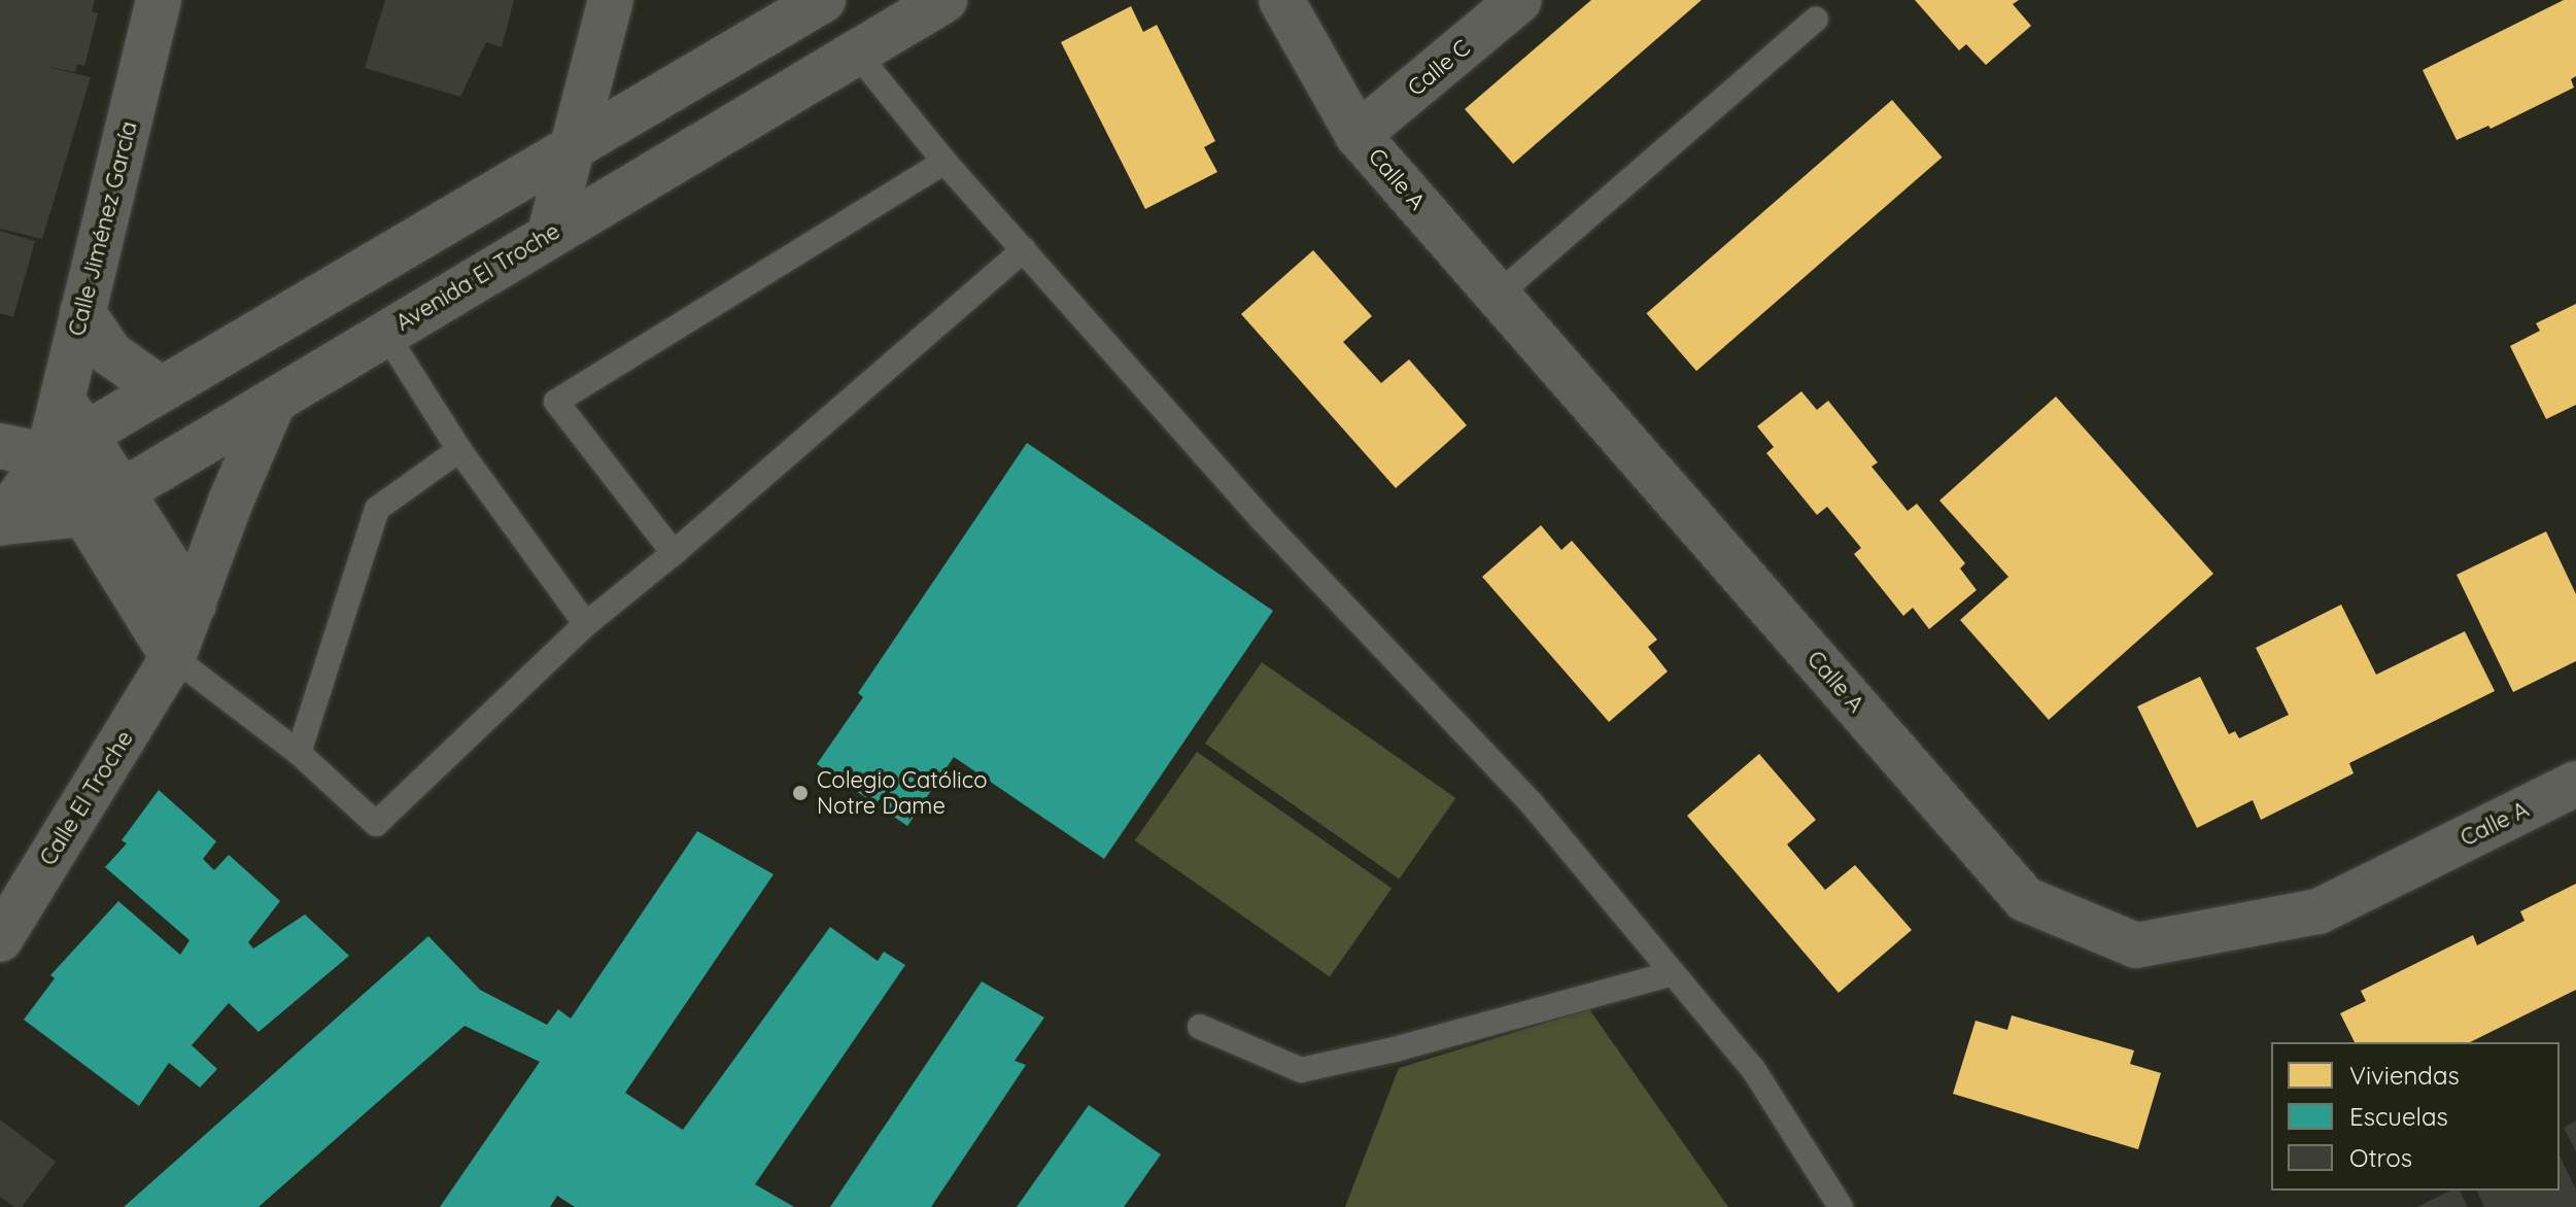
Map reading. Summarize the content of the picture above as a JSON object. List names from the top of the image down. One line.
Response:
{"streets":{"street":["Calle C","Calle A","Calle Jiménez García","Avenida El Troche","Calle El Troche"]},"crossings":[["Calle C","Calle A"],["Calle Jiménez García","Avenida El Troche"],["Avenida El Troche","Calle El Troche"]],"places":["Colegio Católico Notre Dame"],"legend":["Viviendas","Escuelas","Otros"]}
